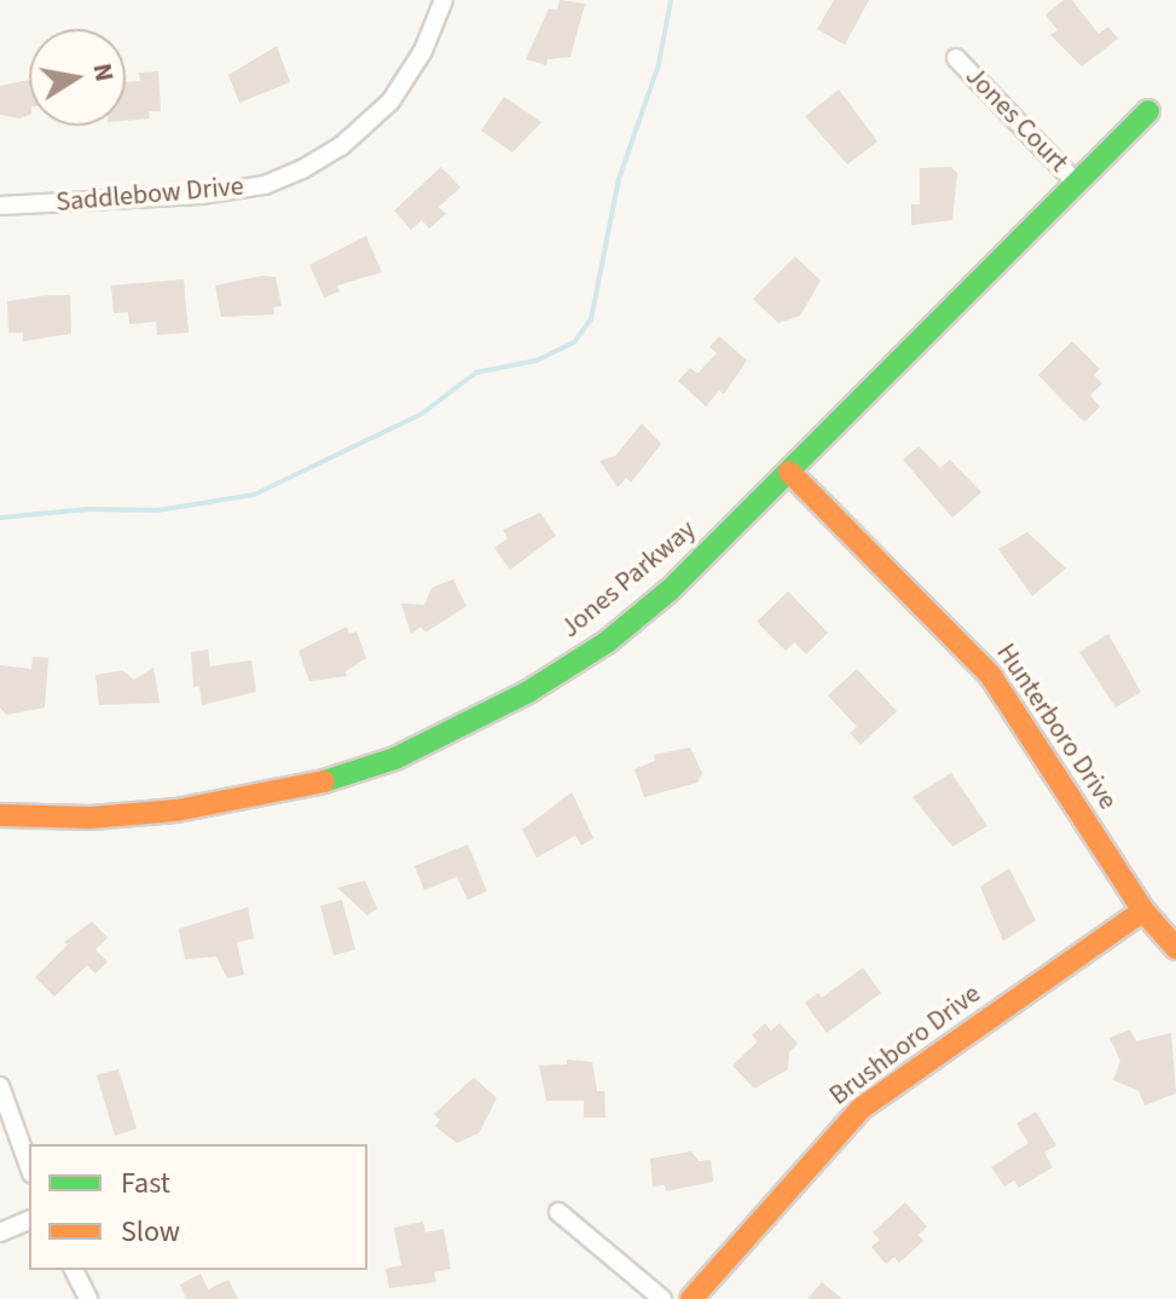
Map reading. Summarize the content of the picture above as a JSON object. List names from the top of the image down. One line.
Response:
{"streets":{"street":["Jones Court","Saddlebow Drive","Jones Parkway","Hunterboro Drive","Brushboro Drive"]},"crossings":[["Jones Court","Jones Parkway"],["Jones Parkway","Hunterboro Drive"],["Hunterboro Drive","Brushboro Drive"]],"legend":["Fast","Slow"],"north":"right"}
